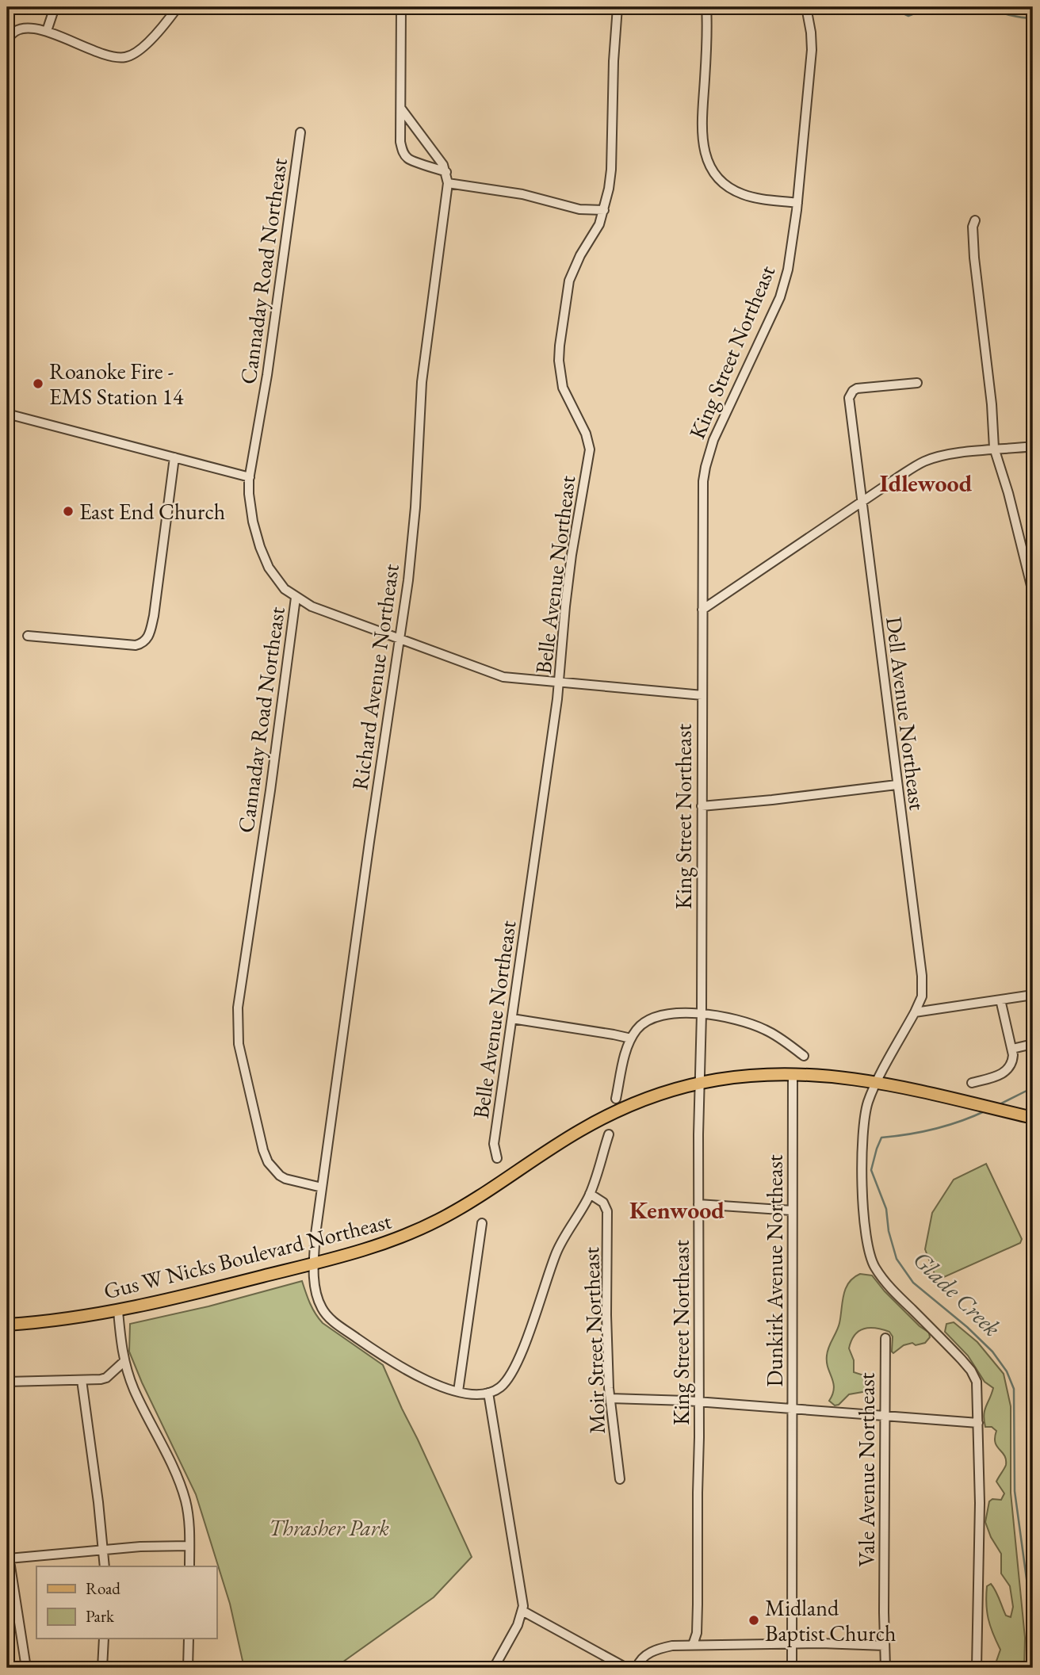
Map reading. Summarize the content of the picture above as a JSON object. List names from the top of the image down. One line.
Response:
{"streets":{"main road":["Gus W Nicks Boulevard Northeast"],"street":["Cannaday Road Northeast","King Street Northeast","Belle Avenue Northeast","Richard Avenue Northeast","Dell Avenue Northeast","Dunkirk Avenue Northeast","Moir Street Northeast","Vale Avenue Northeast"]},"crossings":[["Cannaday Road Northeast","Richard Avenue Northeast"],["King Street Northeast","Gus W Nicks Boulevard Northeast"],["Richard Avenue Northeast","Gus W Nicks Boulevard Northeast"],["Dell Avenue Northeast","Gus W Nicks Boulevard Northeast"],["Gus W Nicks Boulevard Northeast","Dunkirk Avenue Northeast"]],"districts":["Idlewood","Kenwood"],"water":["Glade Creek"],"parks":["Thrasher Park"],"places":["Roanoke Fire - EMS Station 14","East End Church","Midland Baptist Church"],"legend":["Road","Park"]}
